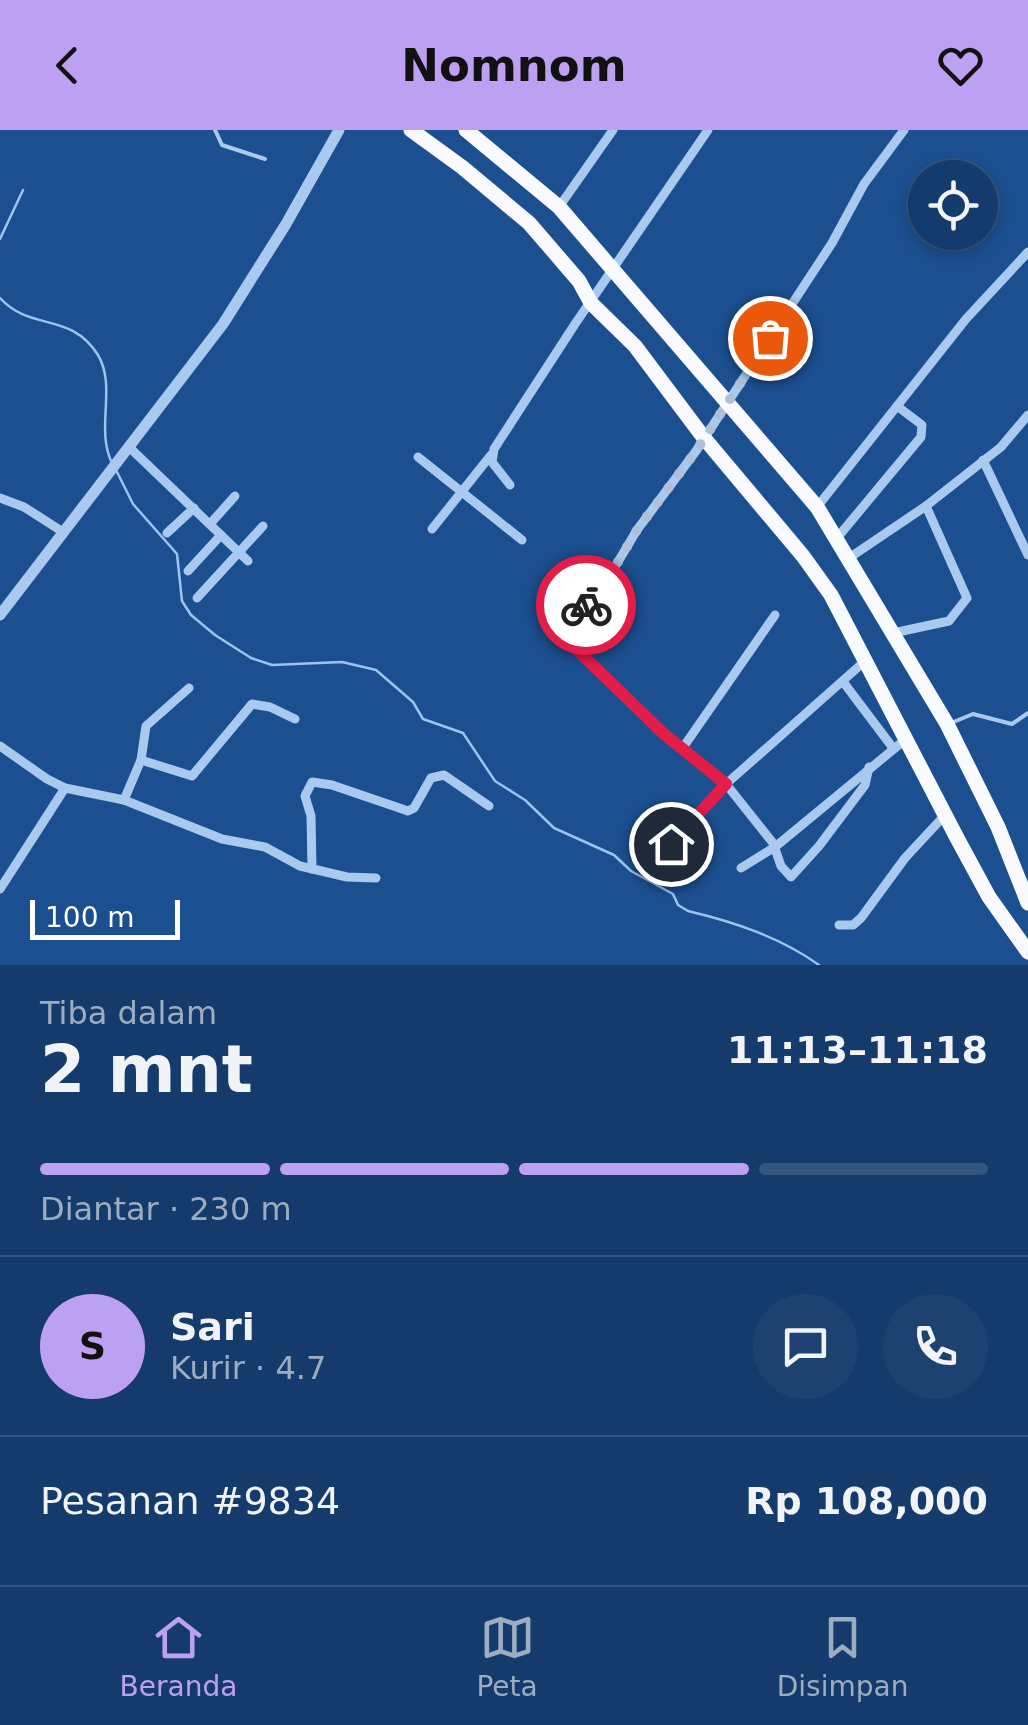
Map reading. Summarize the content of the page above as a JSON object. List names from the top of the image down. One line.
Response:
{"scale_bar":"100 m","page":{"header":"Nomnom","scale":"100 m","heading":["2 mnt","Tiba dalam","11:13–11:18"],"panel":["Sari","Kurir · 4.7","Pesanan #9834","Rp 108,000"],"bar":"Diantar · 230 m","round":"S","tabs":["Beranda","Peta","Disimpan"]}}
